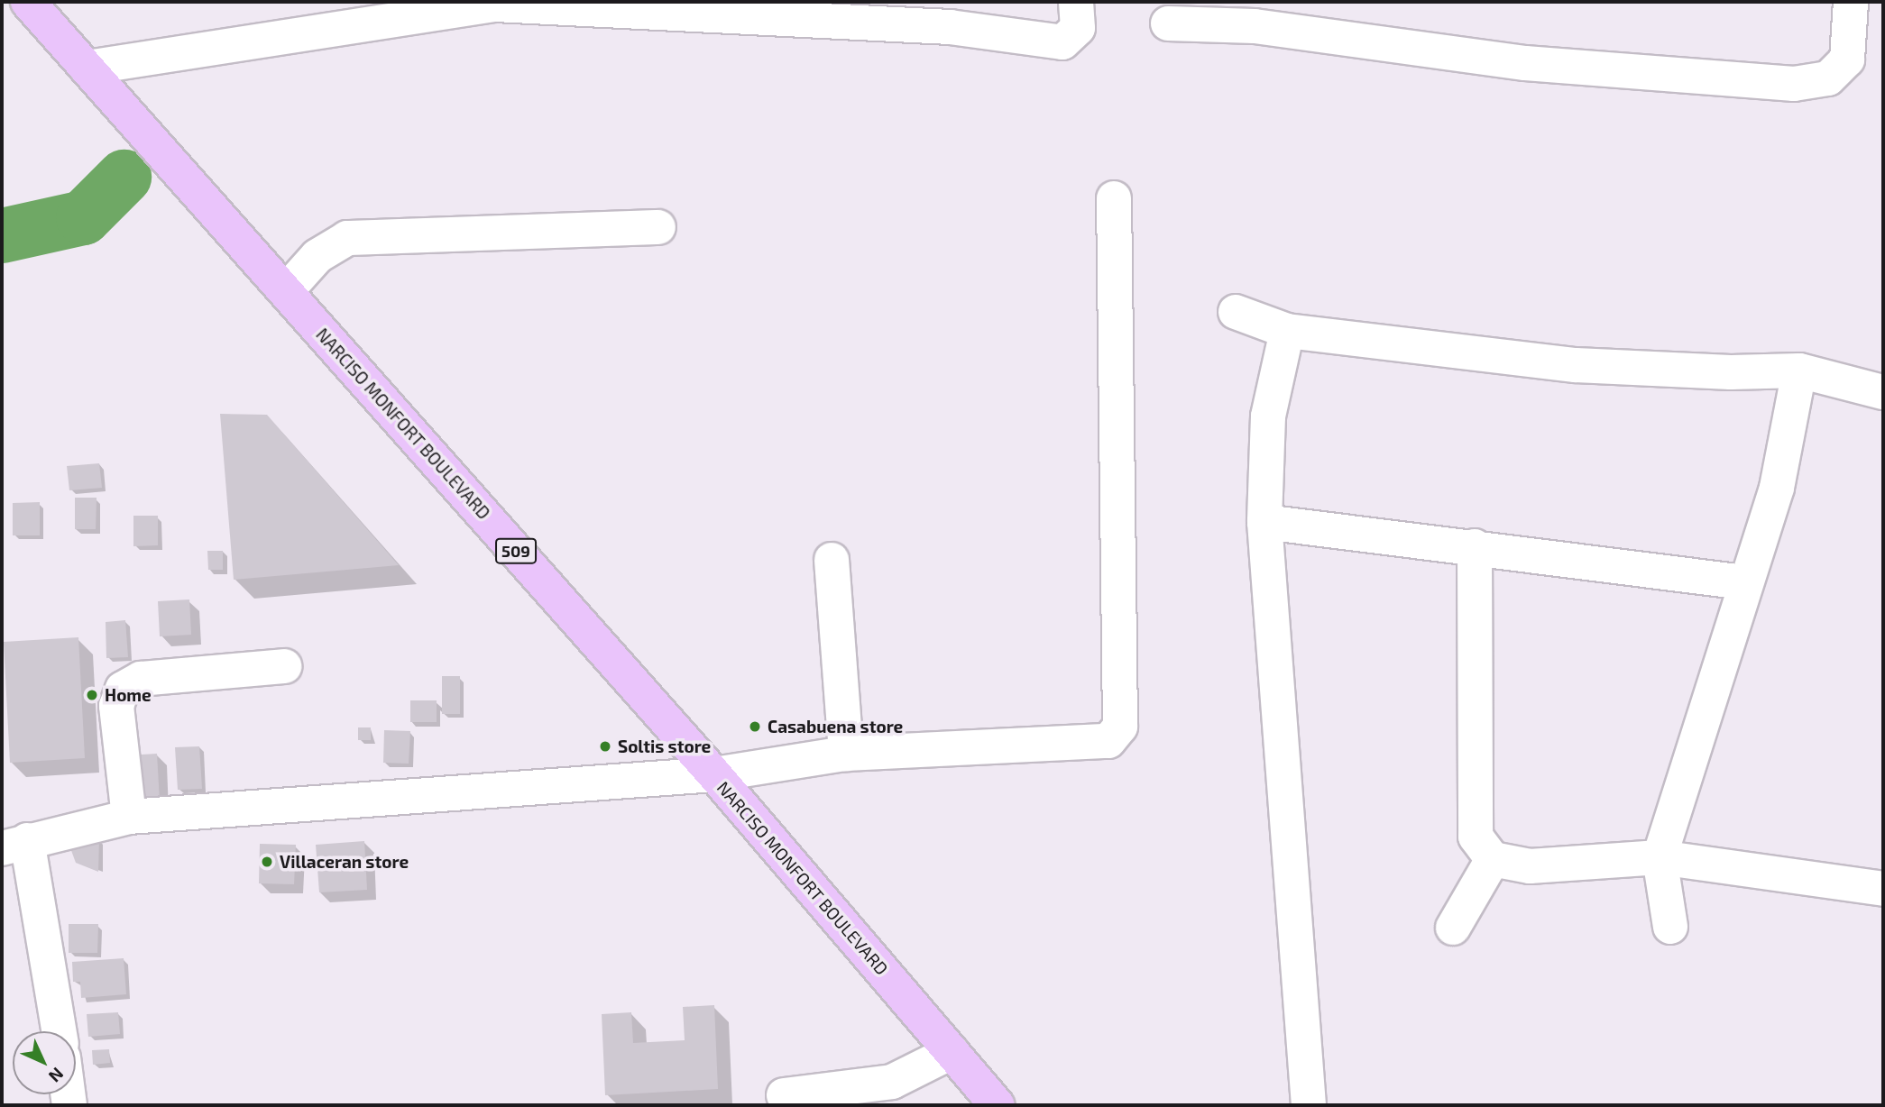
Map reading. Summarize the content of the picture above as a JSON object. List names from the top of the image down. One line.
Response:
{"streets":{"main road":["NARCISO MONFORT BOULEVARD","509"]},"places":["Home","Casabuena store","Soltis store","Villaceran store"],"north":"bottom right"}
